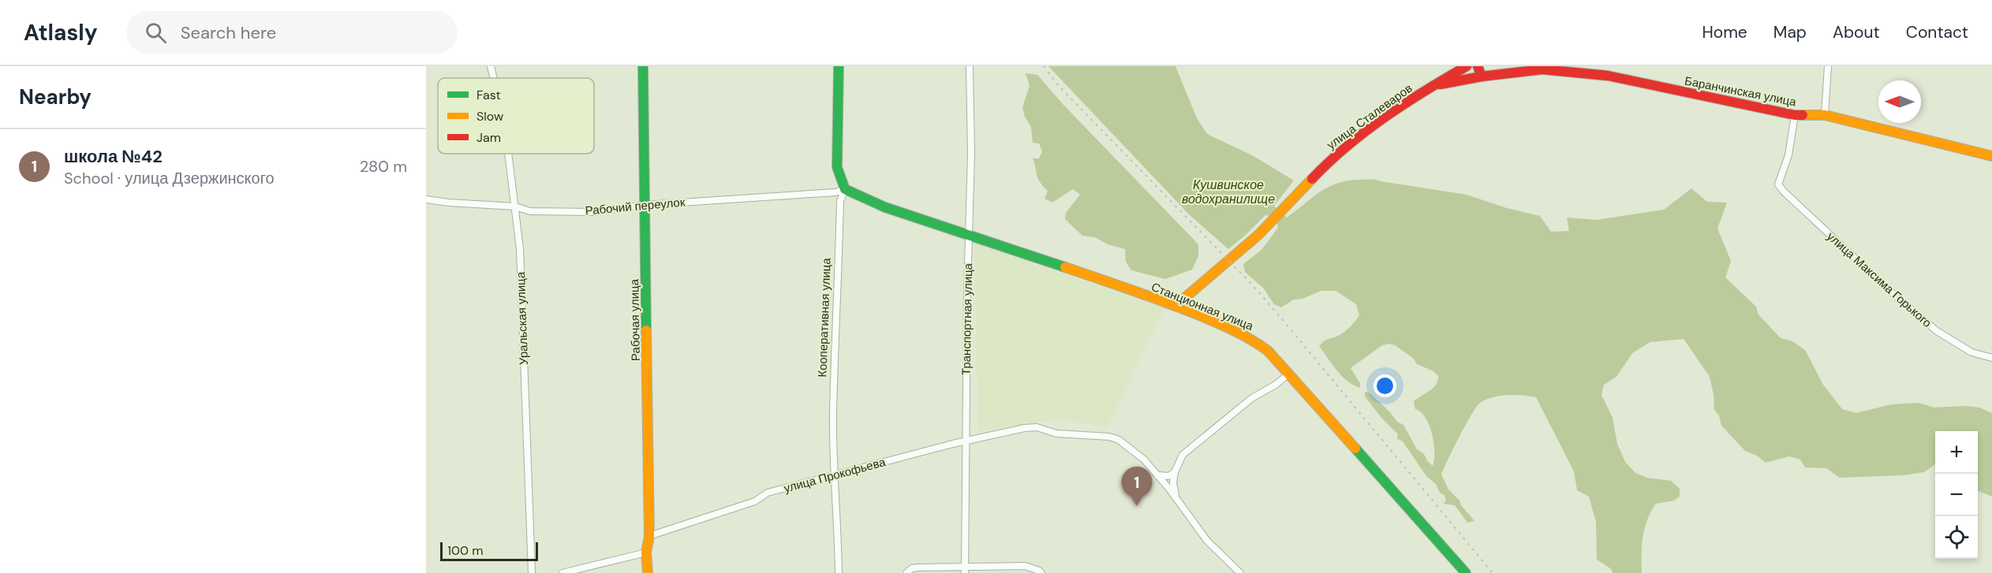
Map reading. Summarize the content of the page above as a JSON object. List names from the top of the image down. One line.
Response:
{"streets":{"street":["Баранчинская улица","улица Сталеваров","Рабочий переулок","улица Максима Горького","Станционная улица","Кооперативная улица","Уральская улица","Транспортная улица","Рабочая улица","улица Прокофьева"]},"crossings":[["Баранчинская улица","улица Сталеваров"],["Баранчинская улица","улица Максима Горького"],["улица Сталеваров","Станционная улица"],["Рабочий переулок","Станционная улица"],["Рабочий переулок","Кооперативная улица"],["Рабочий переулок","Уральская улица"],["Рабочий переулок","Рабочая улица"],["Станционная улица","Кооперативная улица"],["Станционная улица","Транспортная улица"],["Кооперативная улица","улица Прокофьева"],["Транспортная улица","улица Прокофьева"],["Рабочая улица","улица Прокофьева"]],"water":["Кушвинское водохранилище"],"legend":["Fast","Slow","Jam"],"scale_bar":"100 m","north":"left","page":{"header":"Atlasly","search":"Search here","nav":["Home","Map","About","Contact"],"heading":"Nearby","list":[{"mark":"1","name":"школа №42","note":"School · улица Дзержинского","value":"280 m"}],"map_buttons":["+","−"],"pins":"1","scale":"100 m"}}
